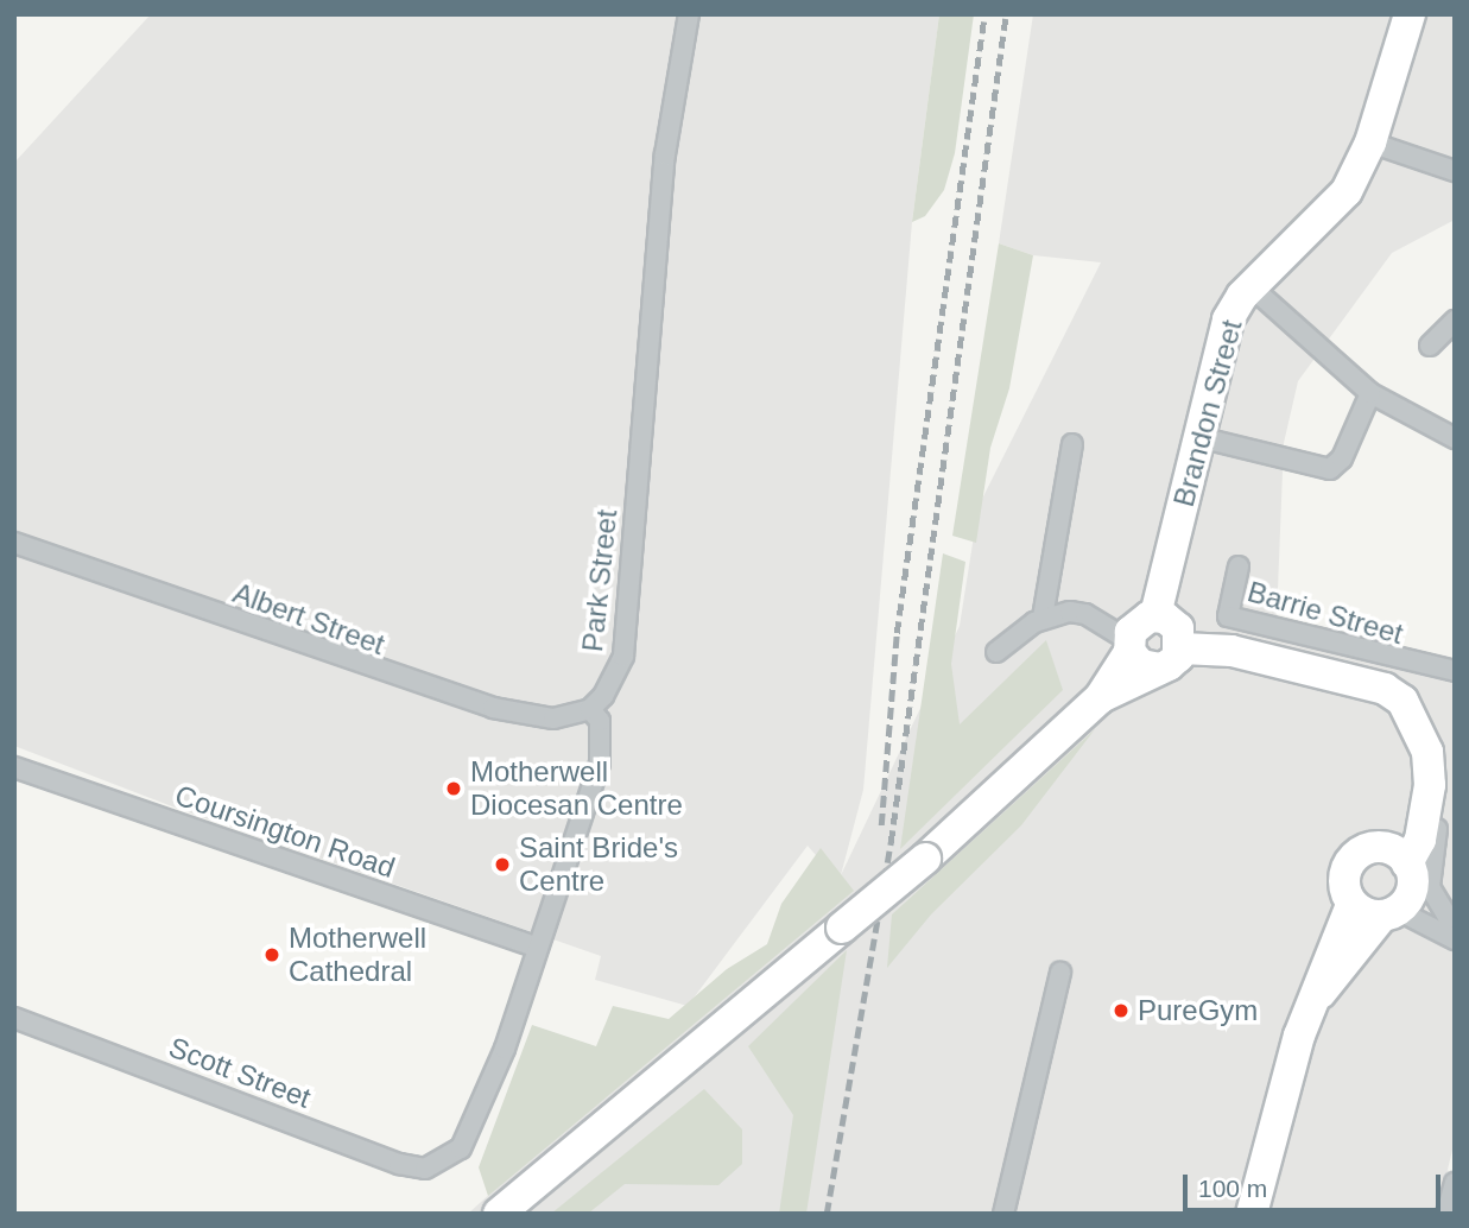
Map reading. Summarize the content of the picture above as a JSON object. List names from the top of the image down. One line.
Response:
{"streets":{"main road":["Brandon Street"],"street":["Park Street","Barrie Street","Albert Street","Coursington Road","Scott Street"]},"crossings":[["Park Street","Albert Street"],["Coursington Road","Scott Street"]],"places":["Motherwell Diocesan Centre","Saint Bride's Centre","Motherwell Cathedral","PureGym"],"scale_bar":"100 m"}
